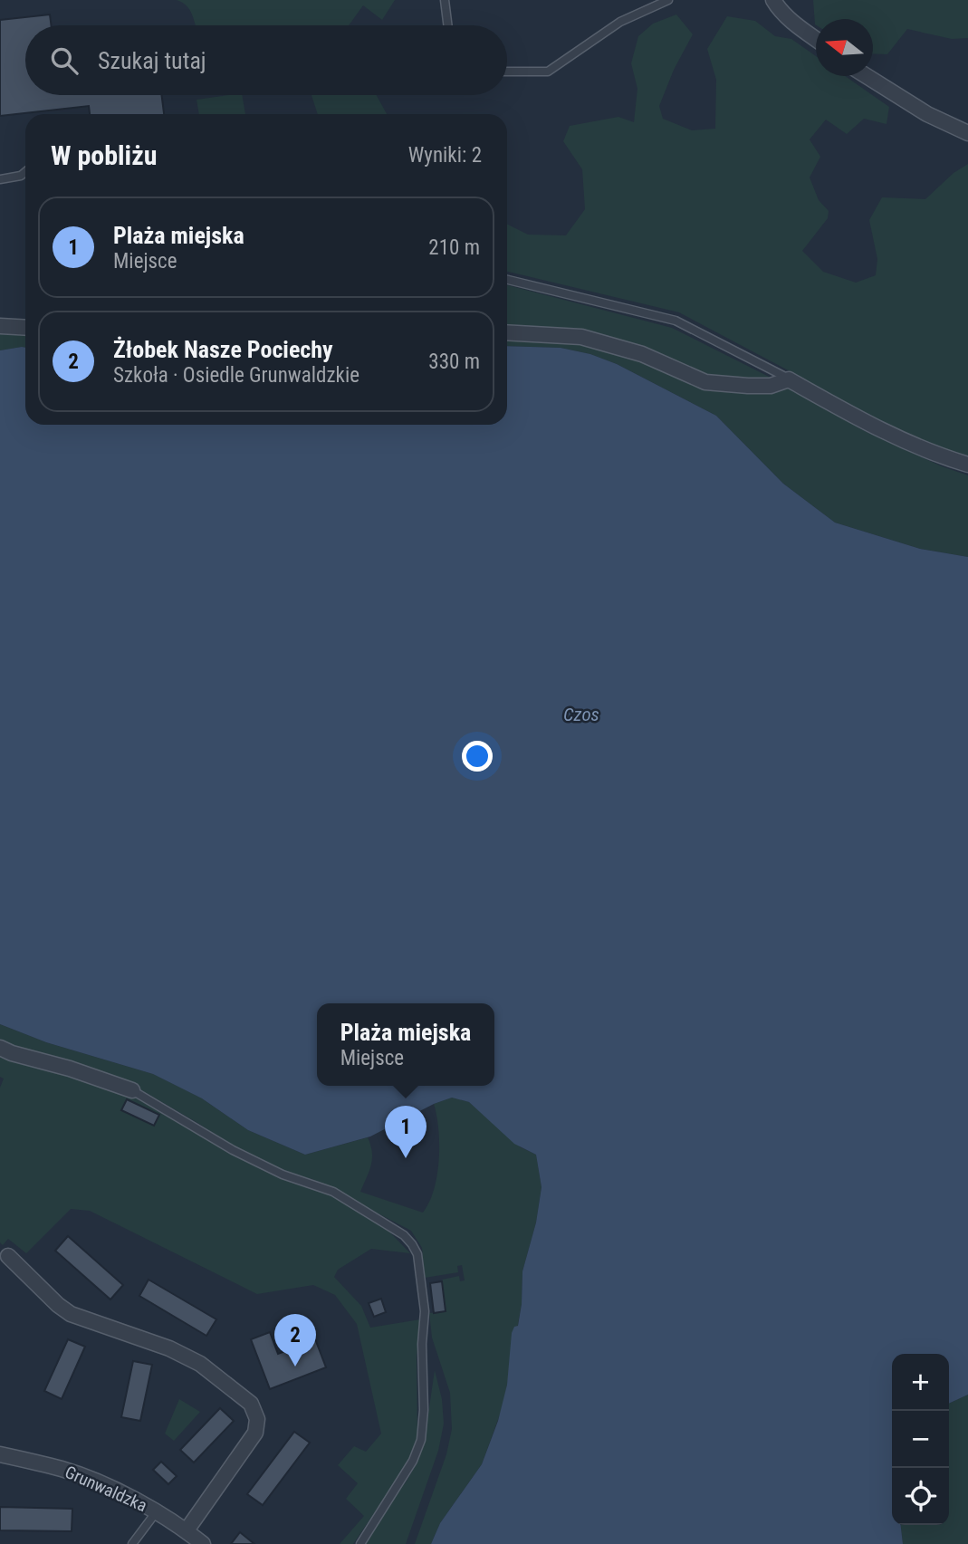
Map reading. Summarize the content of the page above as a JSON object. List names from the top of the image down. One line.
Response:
{"streets":{"street":["Grunwaldzka"]},"water":["Czos"],"north":"left","page":{"search":"Szukaj tutaj","heading":["W pobliżu","Wyniki: 2"],"list":[{"mark":"1","name":"Plaża miejska","note":"Miejsce","value":"210 m"},{"mark":"2","name":"Żłobek Nasze Pociechy","note":"Szkoła · Osiedle Grunwaldzkie","value":"330 m"}],"popup":["Plaża miejska","Miejsce"],"pins":["1","2"],"map_buttons":["+","−"]}}
